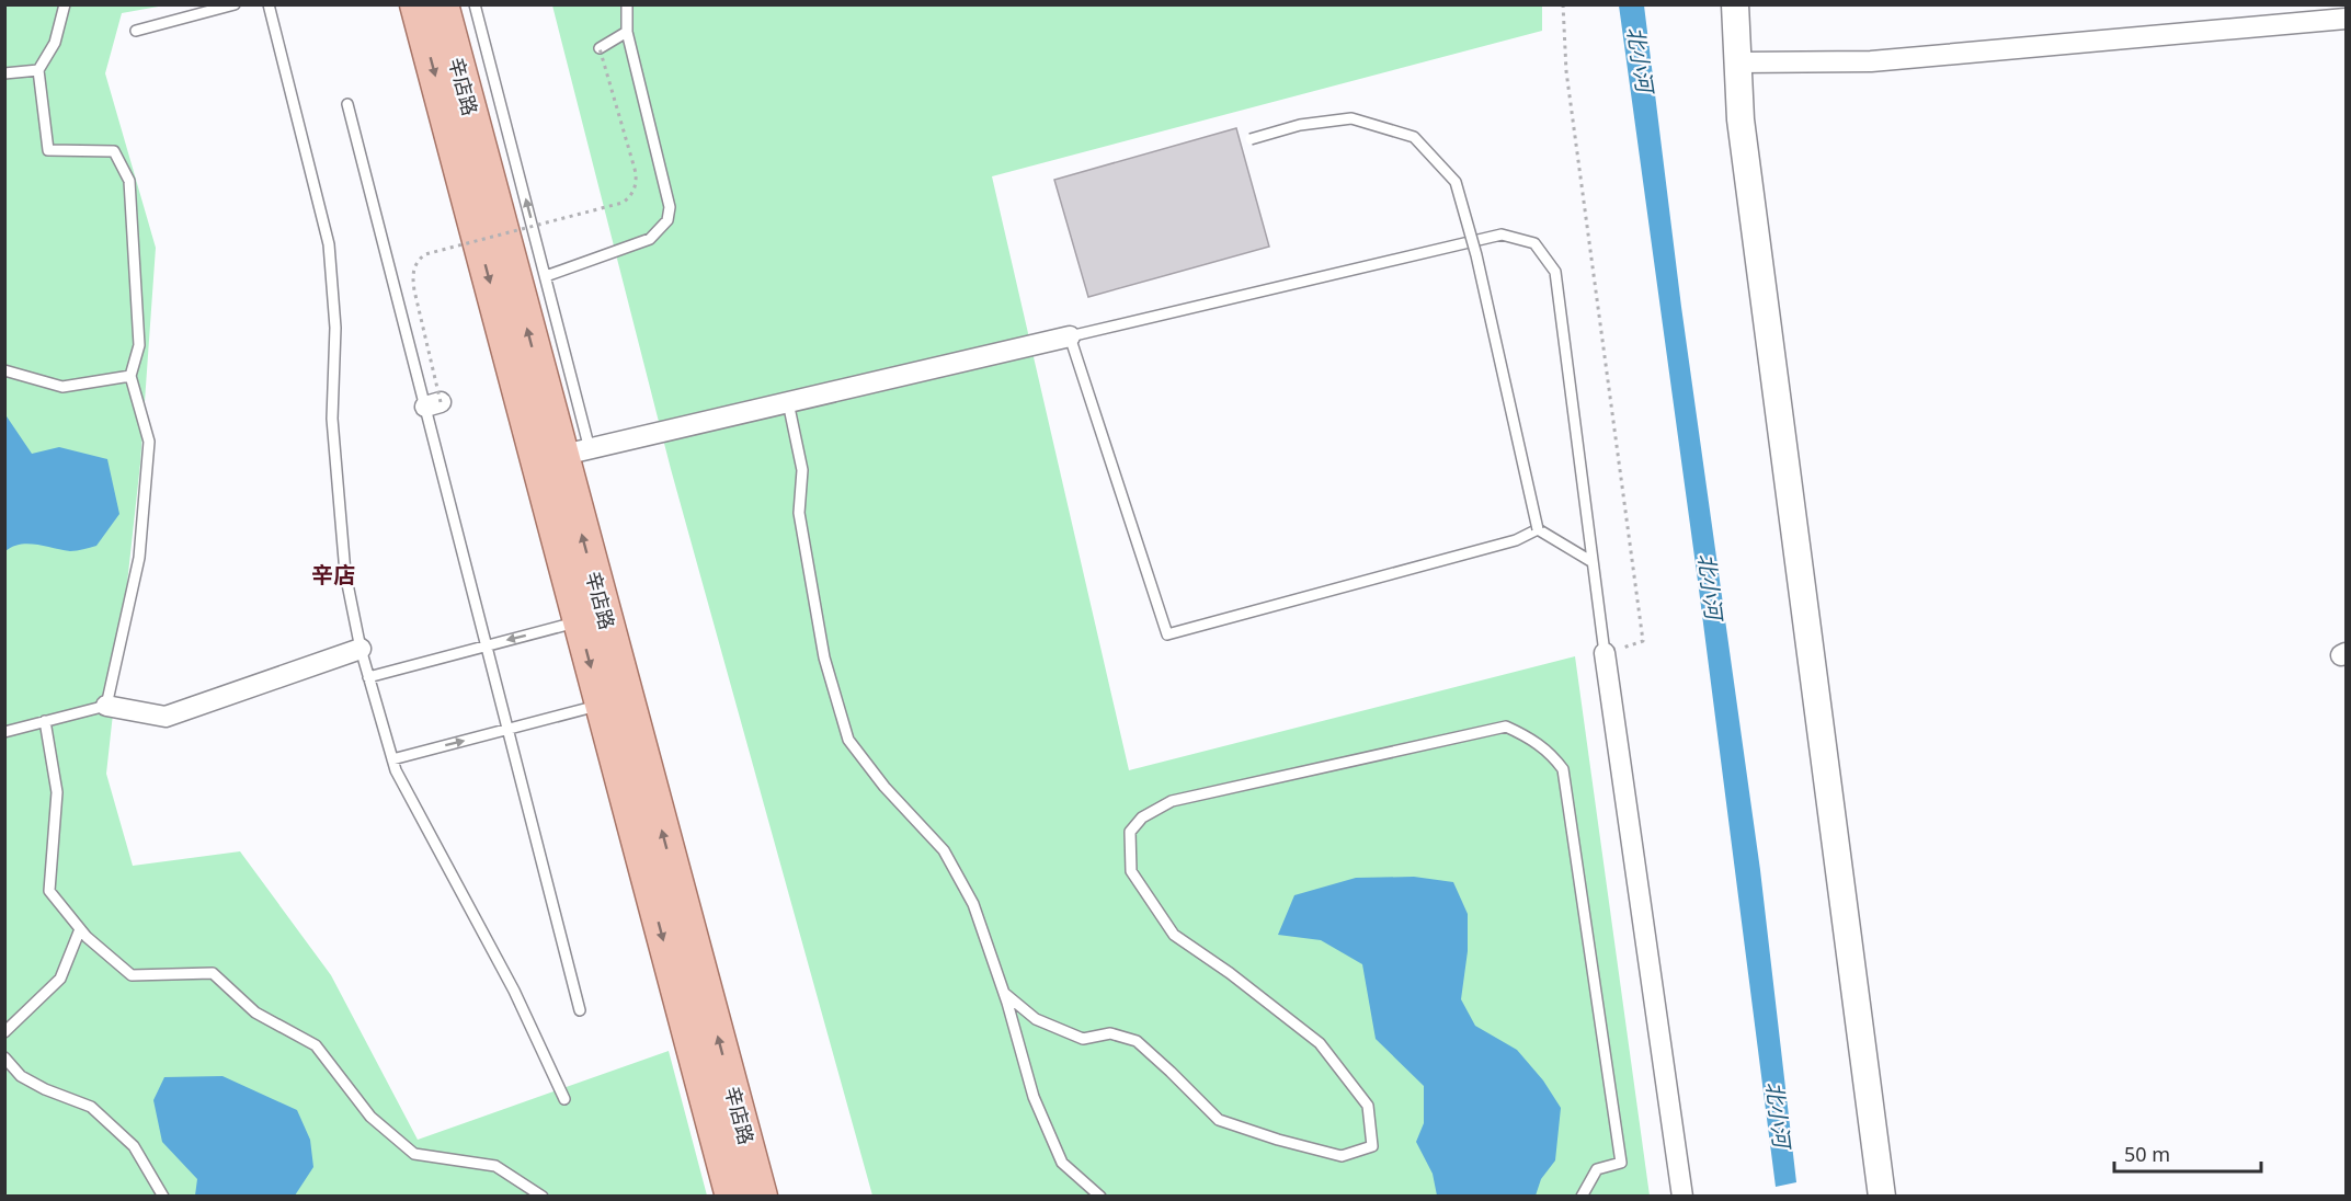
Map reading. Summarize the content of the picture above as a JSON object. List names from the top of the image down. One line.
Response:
{"streets":{"main road":["辛店路"]},"districts":["辛店"],"water":["北小河"],"scale_bar":"50 m"}
